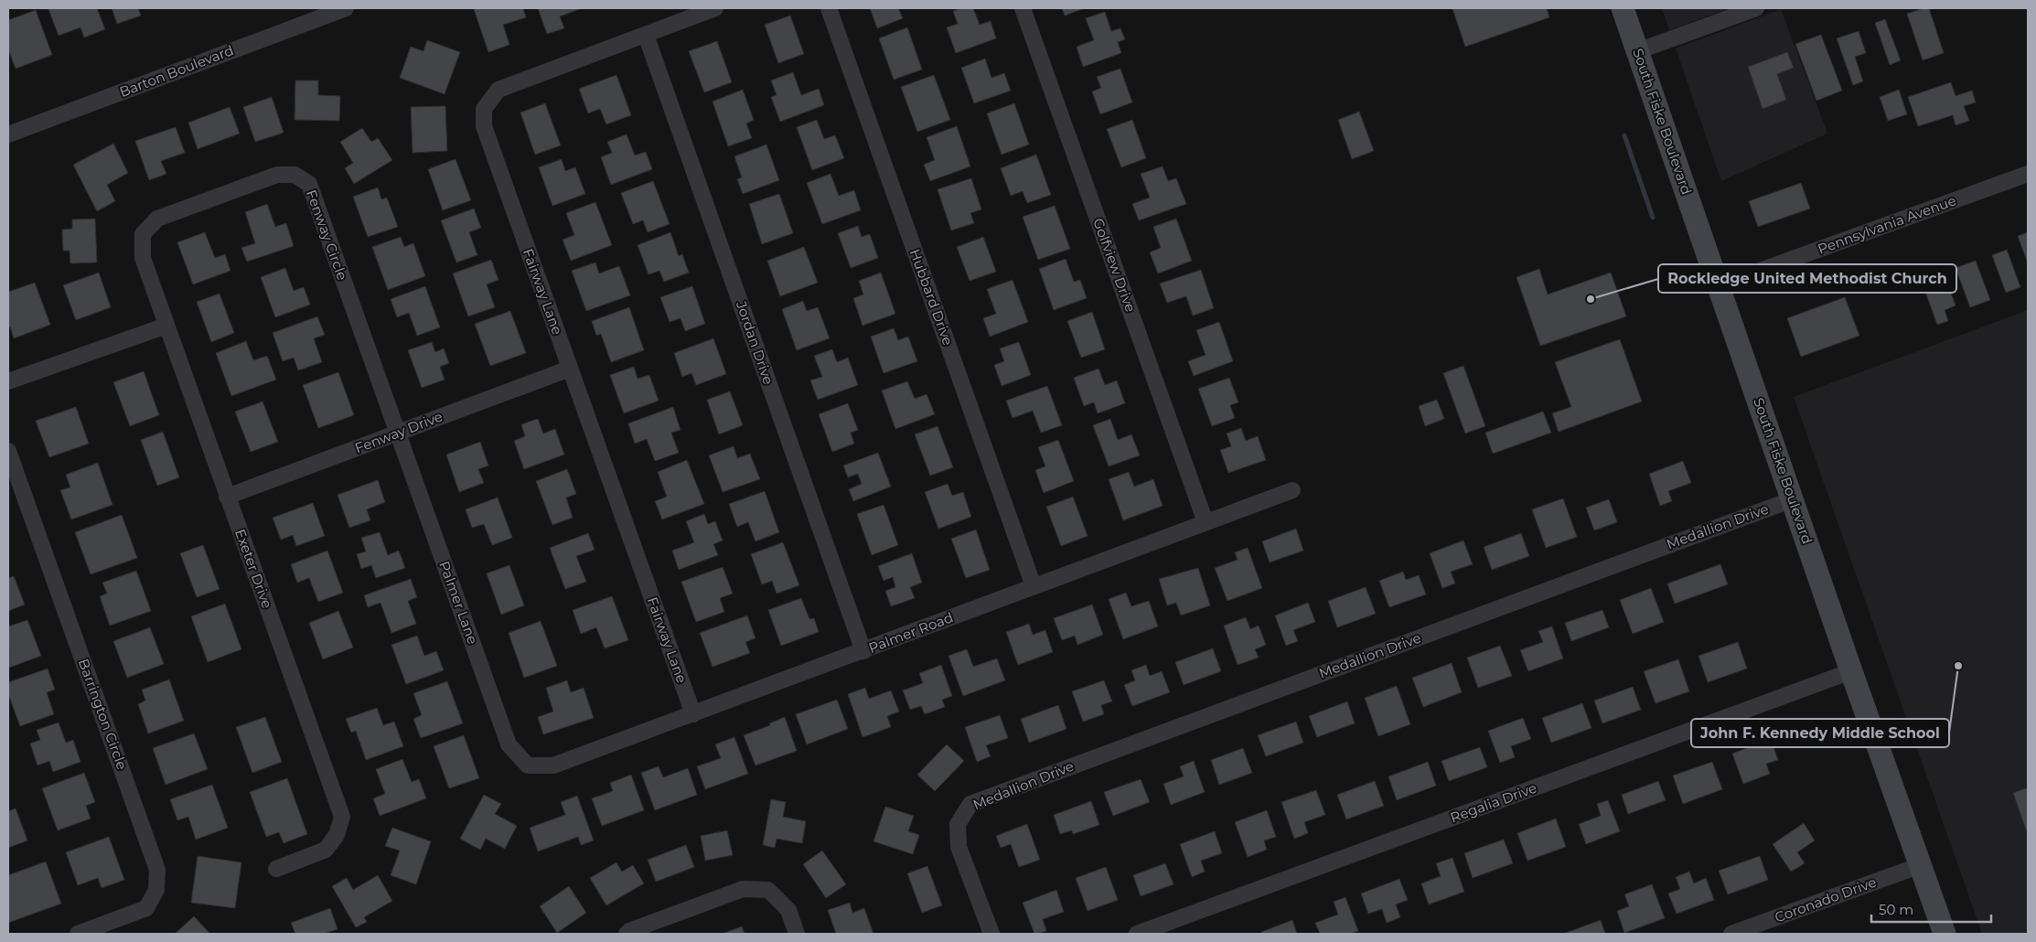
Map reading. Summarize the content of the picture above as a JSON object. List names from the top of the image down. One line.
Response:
{"streets":{"main road":["South Fiske Boulevard"],"street":["Barton Boulevard","Pennsylvania Avenue","Fenway Circle","Golfview Drive","Fairway Lane","Hubbard Drive","Jordan Drive","Fenway Drive","Medallion Drive","Exeter Drive","Palmer Lane","Palmer Road","Barrington Circle","Regalia Drive","Coronado Drive"]},"crossings":[["South Fiske Boulevard","Pennsylvania Avenue"],["South Fiske Boulevard","Medallion Drive"],["South Fiske Boulevard","Regalia Drive"],["South Fiske Boulevard","Coronado Drive"],["Fenway Circle","Fenway Drive"],["Fenway Circle","Exeter Drive"],["Fenway Circle","Palmer Lane"],["Golfview Drive","Palmer Road"],["Fairway Lane","Jordan Drive"],["Fairway Lane","Fenway Drive"],["Fairway Lane","Palmer Road"],["Hubbard Drive","Palmer Road"],["Jordan Drive","Palmer Road"],["Fenway Drive","Exeter Drive"],["Fenway Drive","Palmer Lane"],["Palmer Lane","Palmer Road"]],"places":["Rockledge United Methodist Church","John F. Kennedy Middle School"],"scale_bar":"50 m"}
